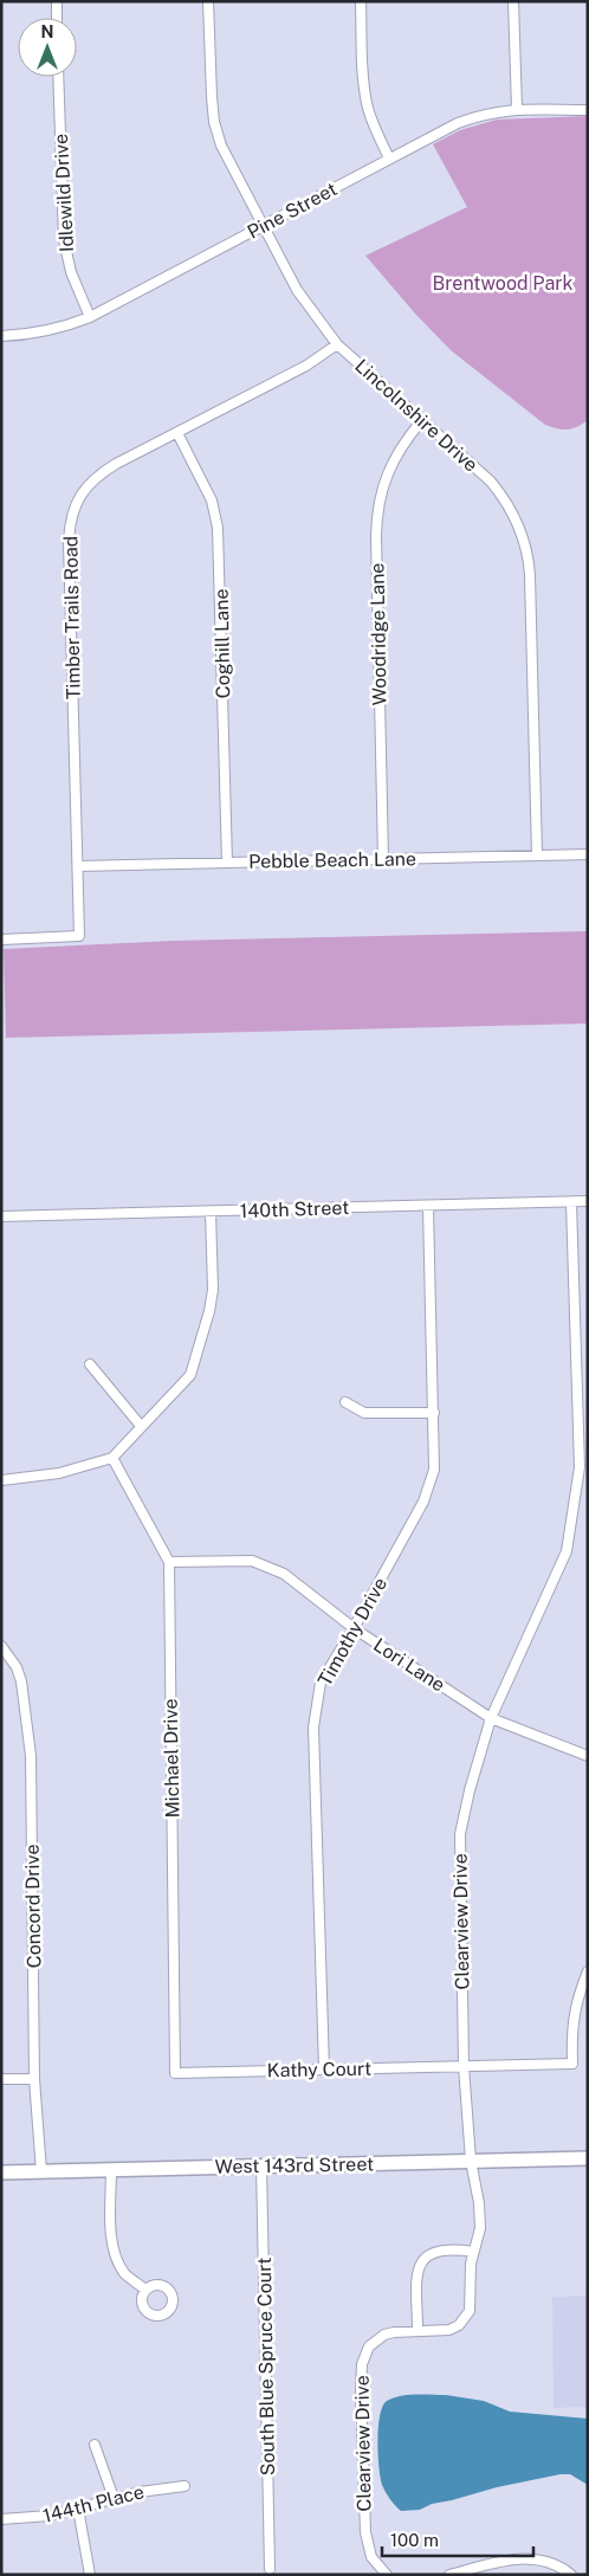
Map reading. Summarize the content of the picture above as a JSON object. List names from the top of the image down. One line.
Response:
{"streets":{"main road":["West 143rd Street"],"street":["Idlewild Drive","Pine Street","Lincolnshire Drive","Timber Trails Road","Woodridge Lane","Coghill Lane","Pebble Beach Lane","140th Street","Timothy Drive","Lori Lane","Michael Drive","Concord Drive","Clearview Drive","Kathy Court","South Blue Spruce Court","144th Place"]},"crossings":[["Idlewild Drive","Pine Street"],["Pine Street","Lincolnshire Drive"],["Lincolnshire Drive","Timber Trails Road"],["Lincolnshire Drive","Woodridge Lane"],["Lincolnshire Drive","Pebble Beach Lane"],["Timber Trails Road","Coghill Lane"],["Timber Trails Road","Pebble Beach Lane"],["Woodridge Lane","Pebble Beach Lane"],["Coghill Lane","Pebble Beach Lane"],["140th Street","Timothy Drive"],["140th Street","Clearview Drive"],["Timothy Drive","Lori Lane"],["Timothy Drive","Kathy Court"],["Lori Lane","Michael Drive"],["Lori Lane","Clearview Drive"],["Michael Drive","Kathy Court"],["Concord Drive","West 143rd Street"],["Clearview Drive","Kathy Court"],["Clearview Drive","West 143rd Street"],["West 143rd Street","South Blue Spruce Court"]],"parks":["Brentwood Park"],"scale_bar":"100 m","north":"top"}
